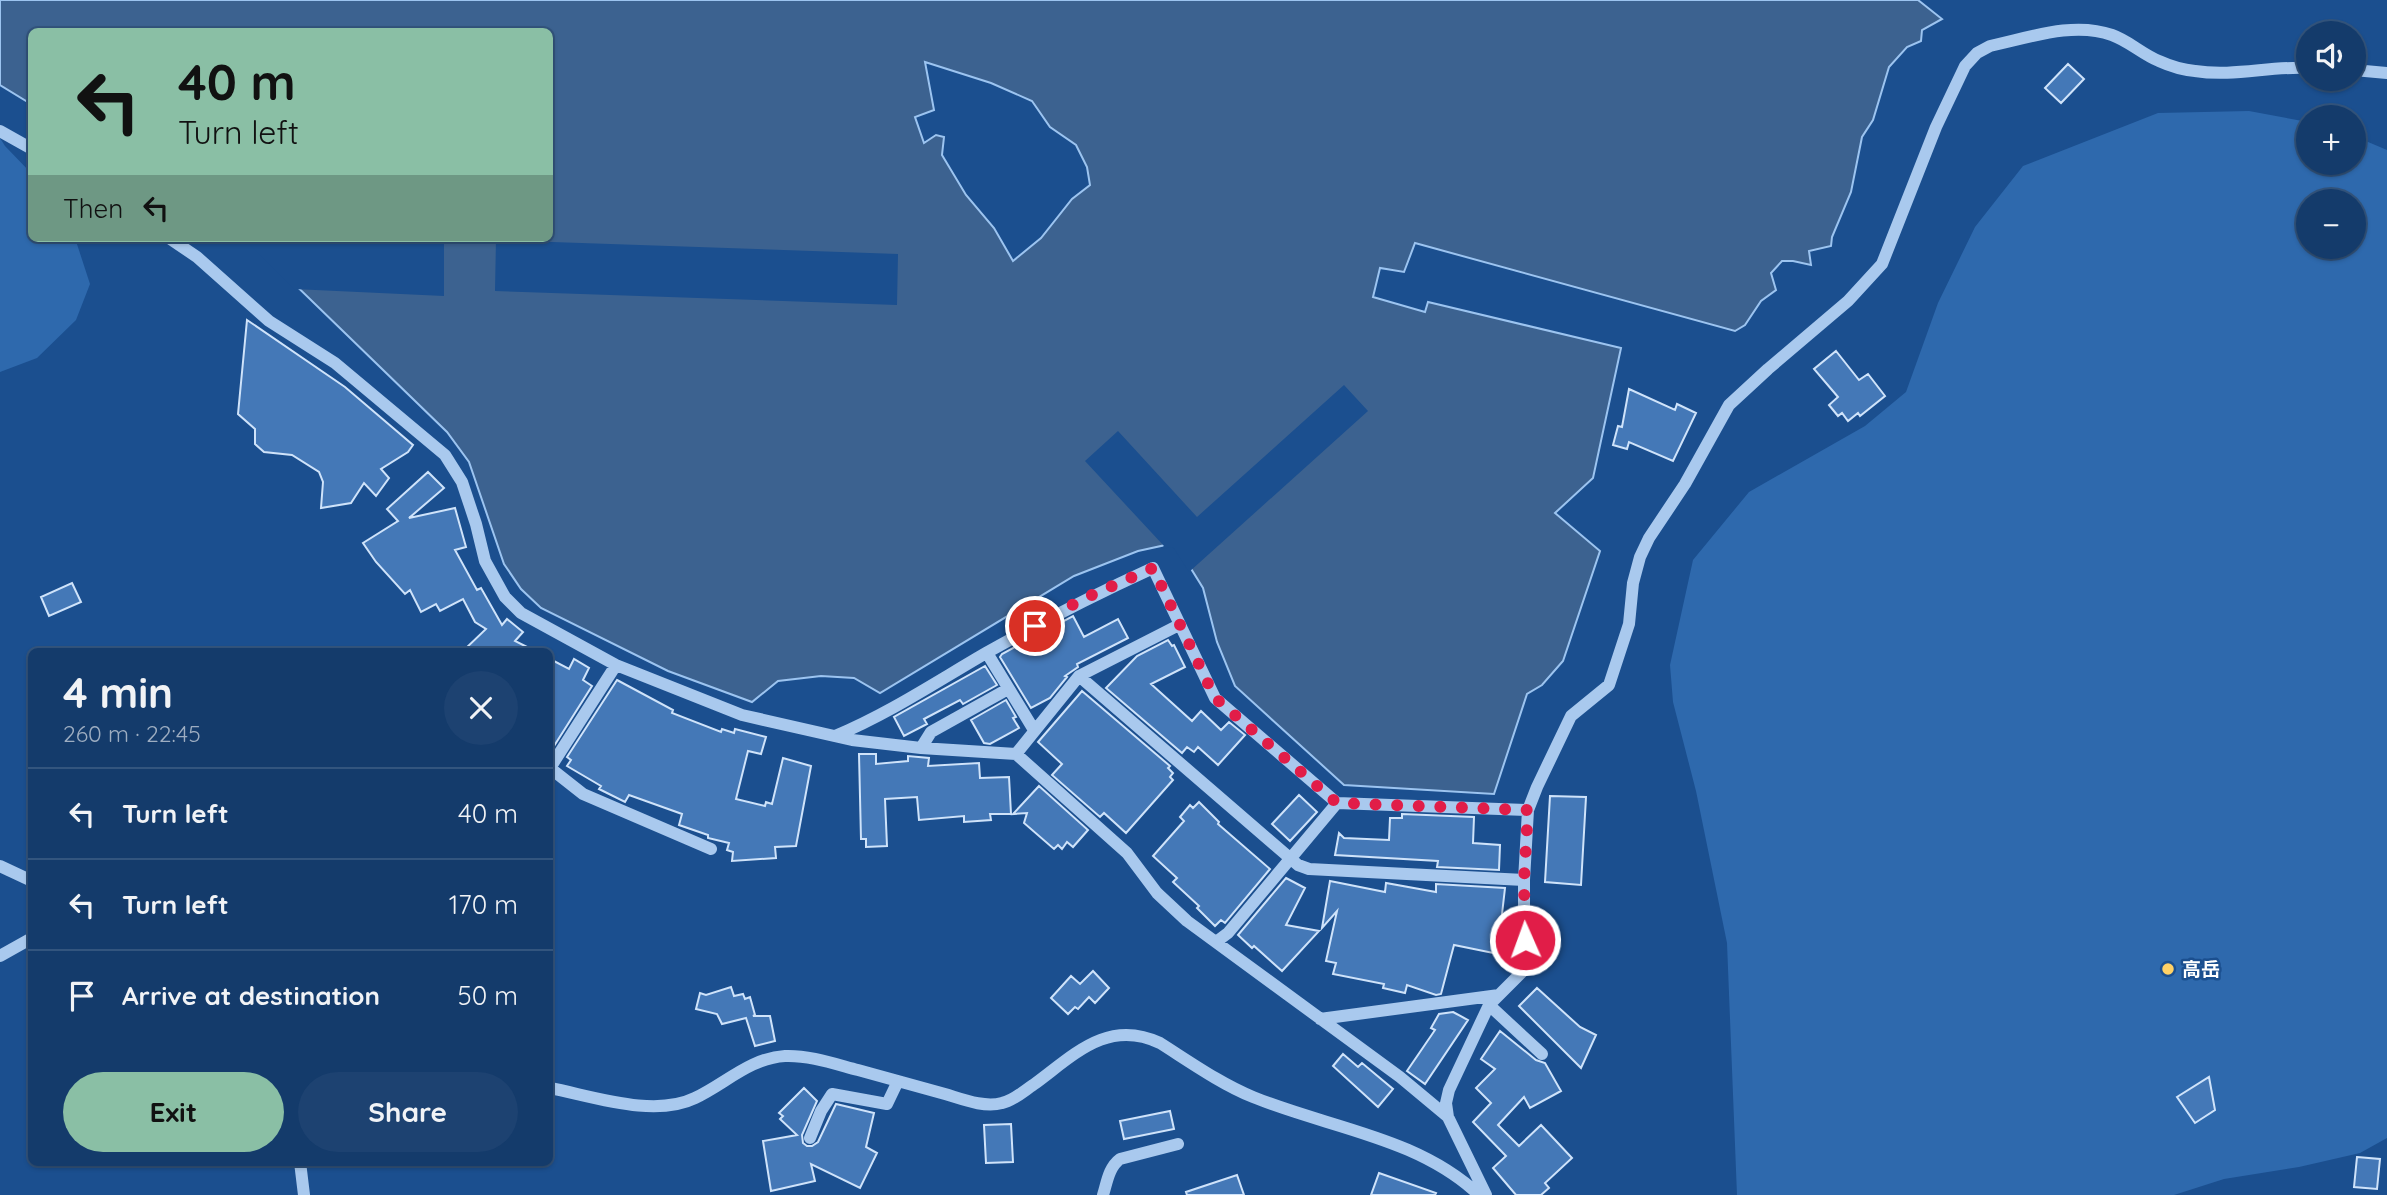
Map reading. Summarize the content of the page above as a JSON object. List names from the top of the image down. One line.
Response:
{"places":["高岳"],"page":{"map_buttons":["+","−"],"turn":["40 m","Turn left"],"then":"Then","heading":["4 min","260 m · 22:45"],"list":[{"name":"Turn left","value":"40 m"},{"name":"Turn left","value":"170 m"},{"name":"Arrive at destination","value":"50 m"}],"buttons":["Exit","Share"]}}
